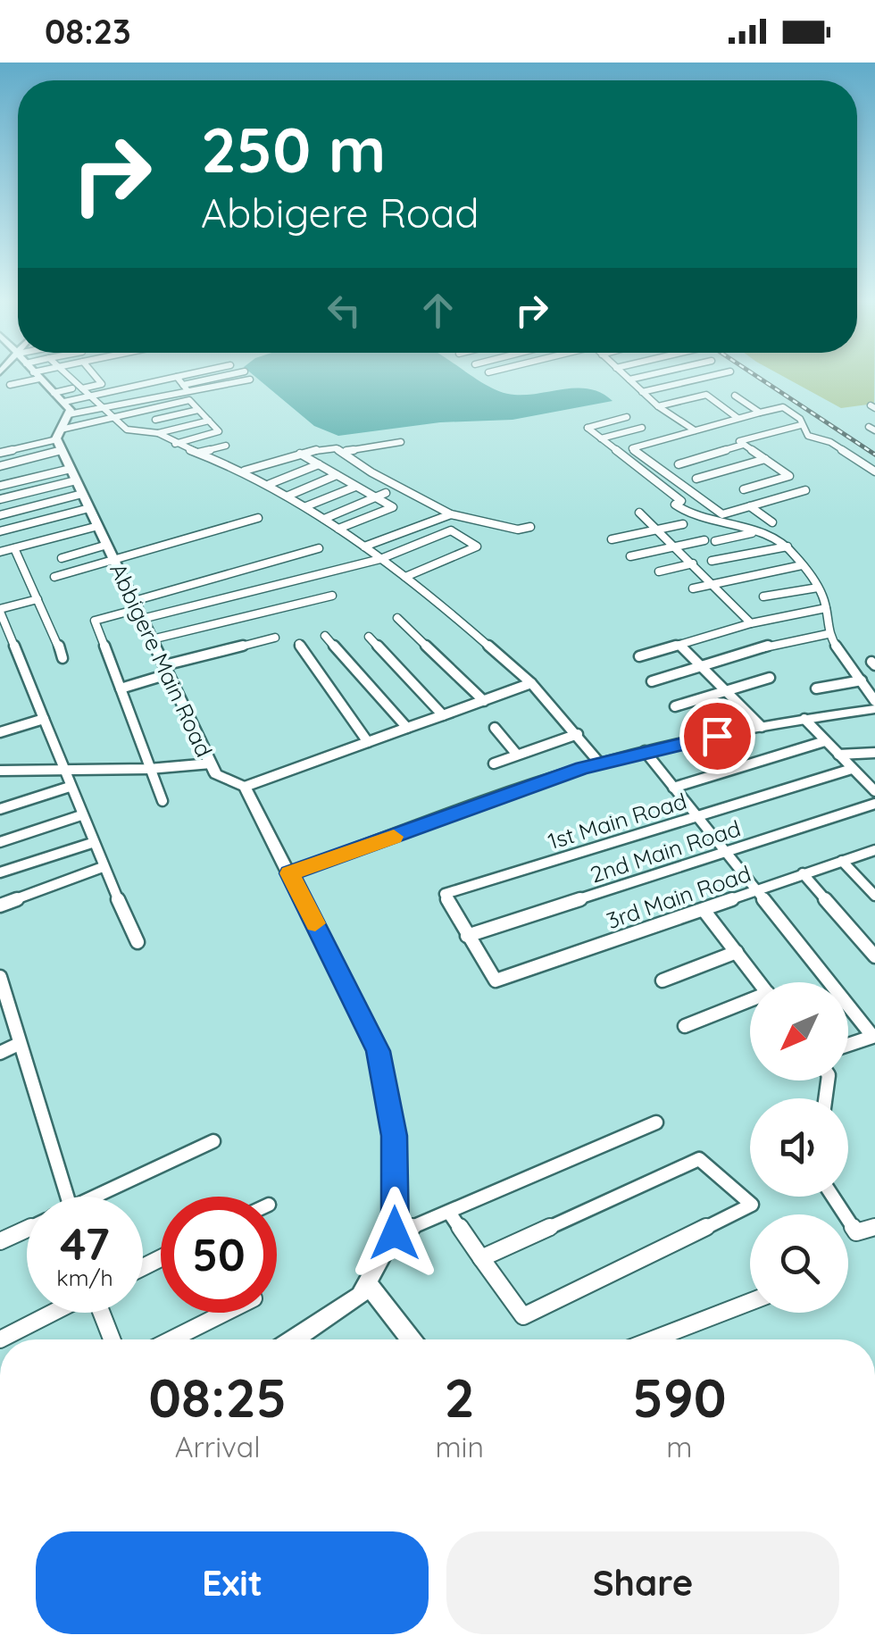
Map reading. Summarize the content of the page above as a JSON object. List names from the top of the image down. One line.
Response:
{"streets":{"main road":["Abbigere Main Road"],"street":["1st Main Road","2nd Main Road","3rd Main Road"]},"crossings":[["1st Main Road","2nd Main Road"],["1st Main Road","3rd Main Road"],["2nd Main Road","3rd Main Road"]],"north":"bottom left","page":{"status":"08:23","turn":["250 m","Abbigere Road"],"speed":"47 km/h","limit":"50","eta":["08:25","Arrival","2","min","590","m"],"buttons":["Exit","Share"]}}
